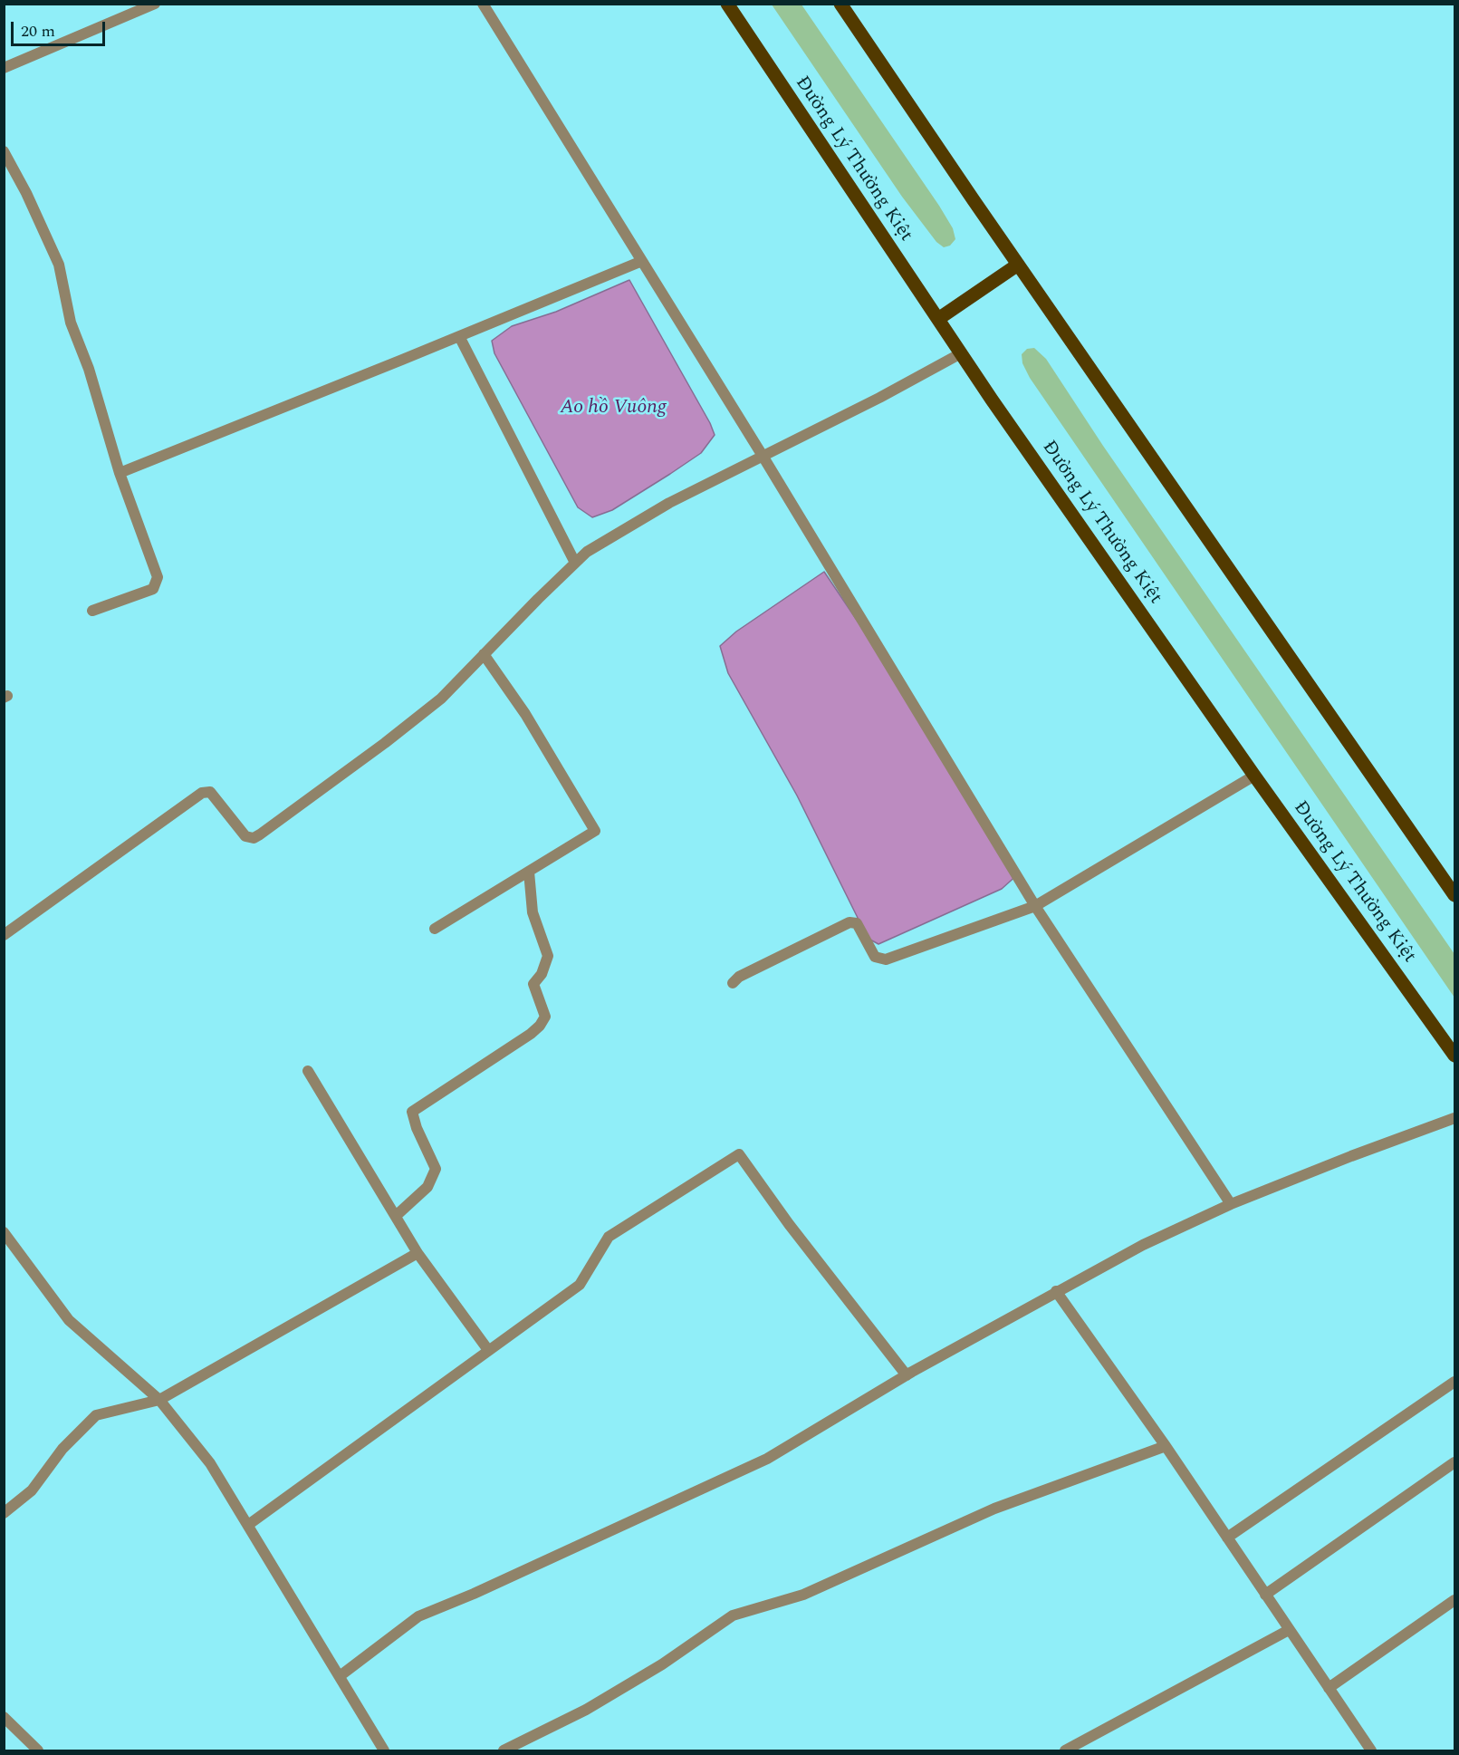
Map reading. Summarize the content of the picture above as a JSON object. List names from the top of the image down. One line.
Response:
{"streets":{"main road":["Đường Lý Thường Kiệt"]},"water":["Ao hồ Vuông"],"scale_bar":"20 m"}
